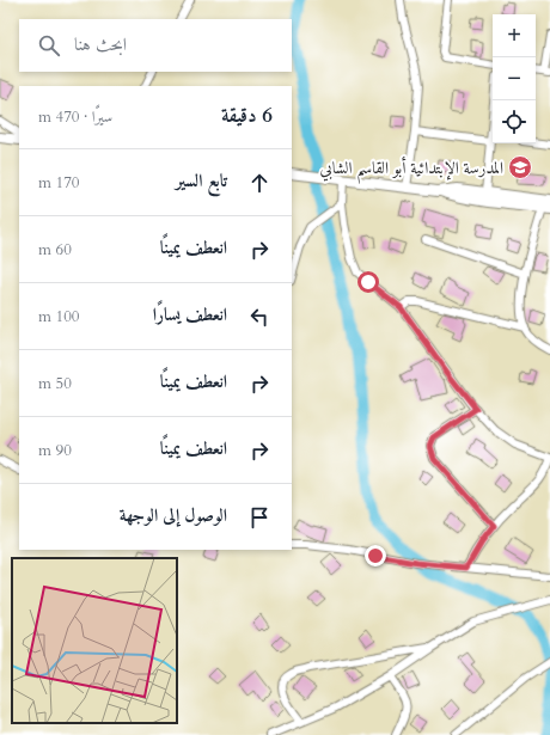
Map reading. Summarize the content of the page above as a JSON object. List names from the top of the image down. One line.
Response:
{"places":{"school or university":["المدرسة الإبتدائية أبو القاسم الشابي"]},"page":{"map_buttons":["+","−"],"search":"ابحث هنا","heading":["6 دقيقة","سيرًا · 470 m"],"list":[["تابع السير","170 m"],["انعطف يمينًا","60 m"],["انعطف يسارًا","100 m"],["انعطف يمينًا","50 m"],["انعطف يمينًا","90 m"],"الوصول إلى الوجهة"]}}
